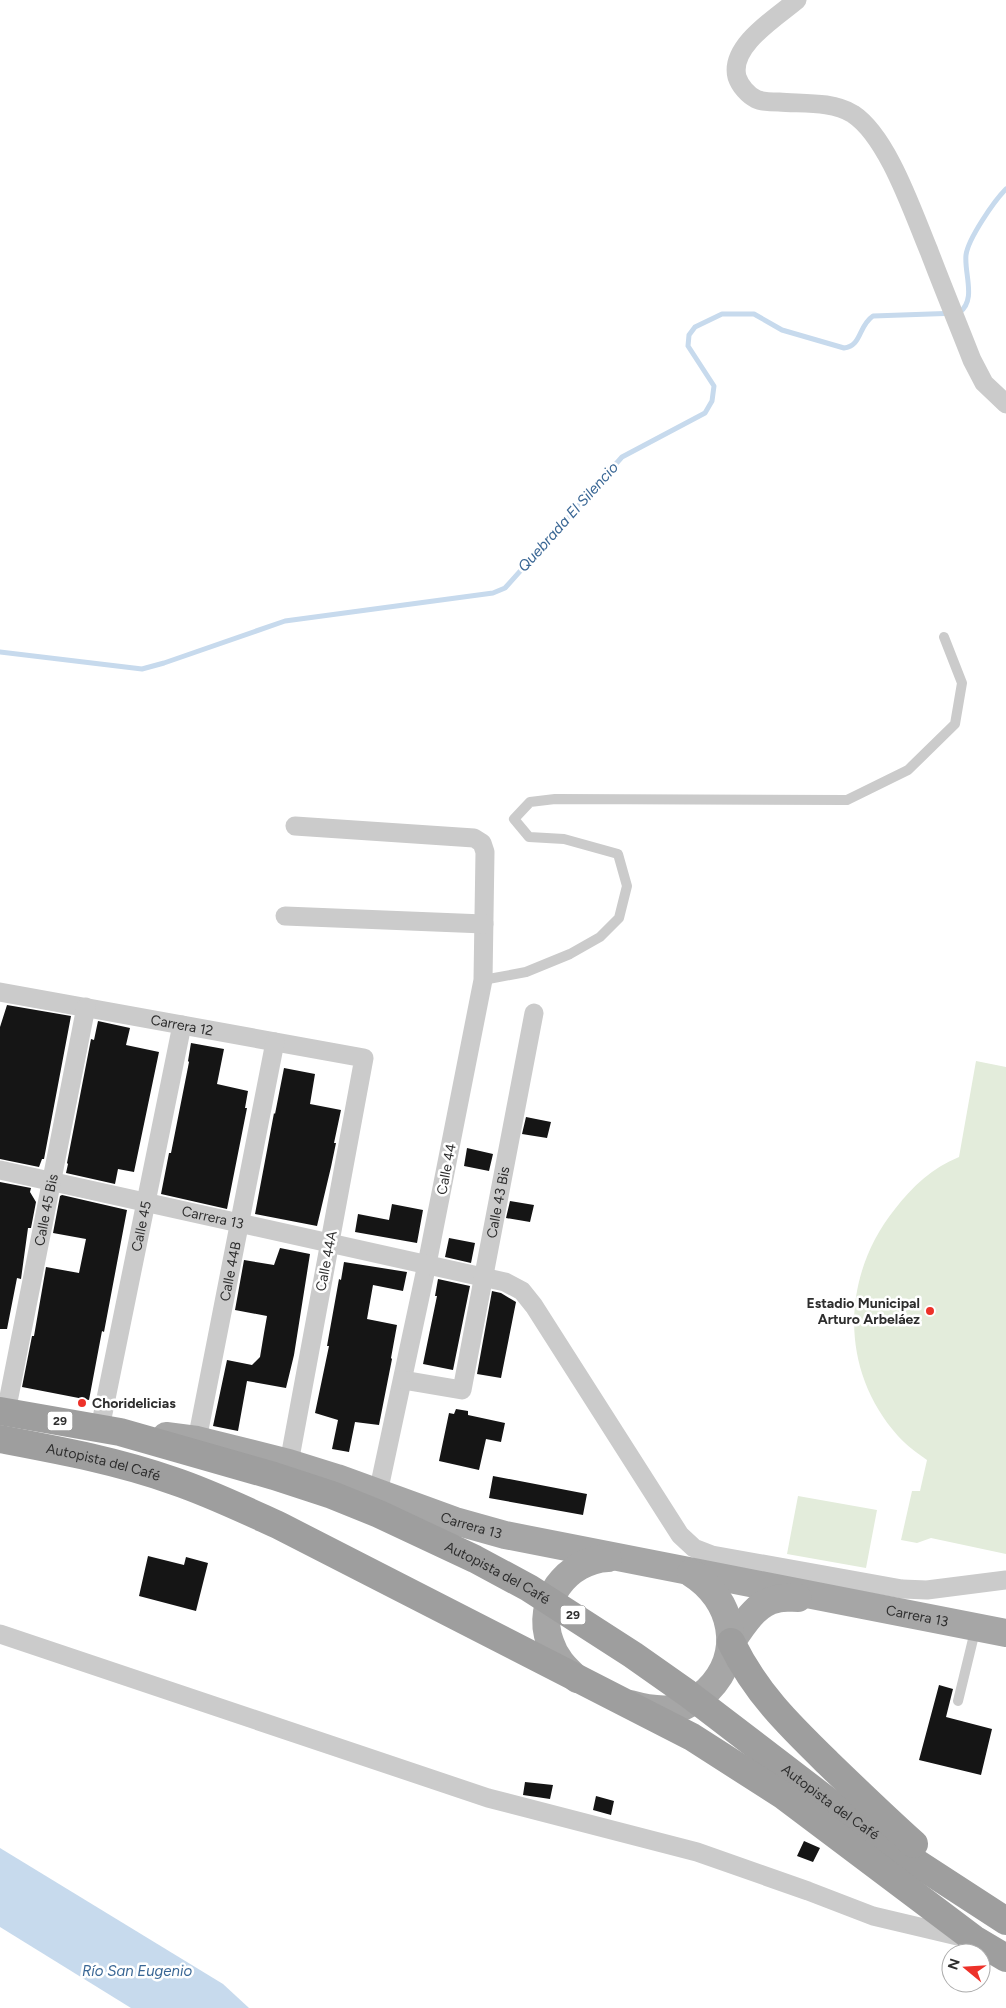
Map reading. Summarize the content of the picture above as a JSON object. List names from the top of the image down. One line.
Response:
{"streets":{"highway":["29","Autopista del Café"],"main road":["Carrera 13"],"street":["Carrera 12","Calle 44","Calle 43 Bis","Calle 45 Bis","Calle 45","Calle 44A","Calle 44B"]},"crossings":[["Carrera 12","Calle 45 Bis"],["Carrera 12","Calle 45"],["Carrera 12","Calle 44A"],["Carrera 12","Calle 44B"],["Calle 44","Calle 43 Bis"],["Calle 44","Carrera 13"],["Calle 43 Bis","Carrera 13"],["Calle 45 Bis","Carrera 13"],["Calle 45 Bis","Autopista del Café"],["Carrera 13","Calle 45"],["Carrera 13","Calle 44A"],["Carrera 13","Calle 44B"],["Carrera 13","Autopista del Café"],["Calle 45","Autopista del Café"]],"water":["Quebrada El Silencio","Río San Eugenio"],"places":["Estadio Municipal Arturo Arbeláez","Choridelicias"],"north":"left"}
